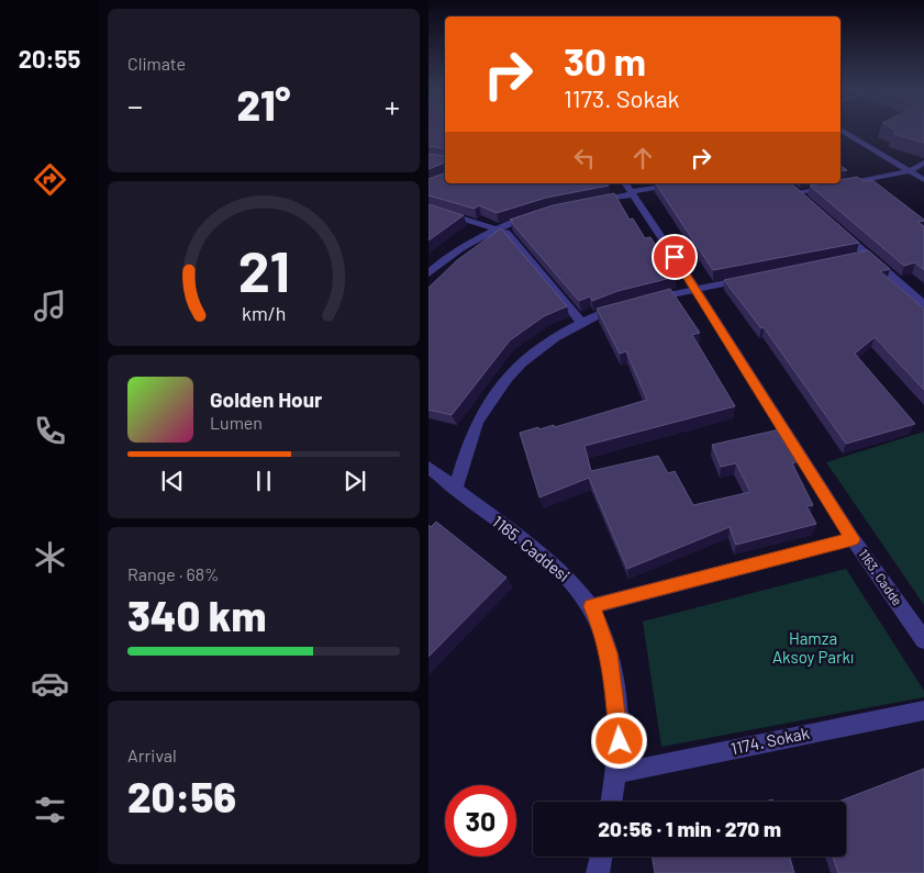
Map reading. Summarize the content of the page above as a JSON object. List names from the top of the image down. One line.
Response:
{"streets":{"street":["1165. Caddesi","1163. Cadde","1174. Sokak"]},"crossings":[["1165. Caddesi","1174. Sokak"]],"parks":["Hamza Aksoy Parkı"],"page":{"tabs":"20:55","tile":["Climate",["Range · 68%","340 km"],["Arrival","20:56"]],"turn":["30 m","1173. Sokak"],"heat":["−","21°","+"],"song":["Golden Hour","Lumen"],"limit":"30","trip":"20:56 · 1 min · 270 m","gauge":["21","km/h"]}}
